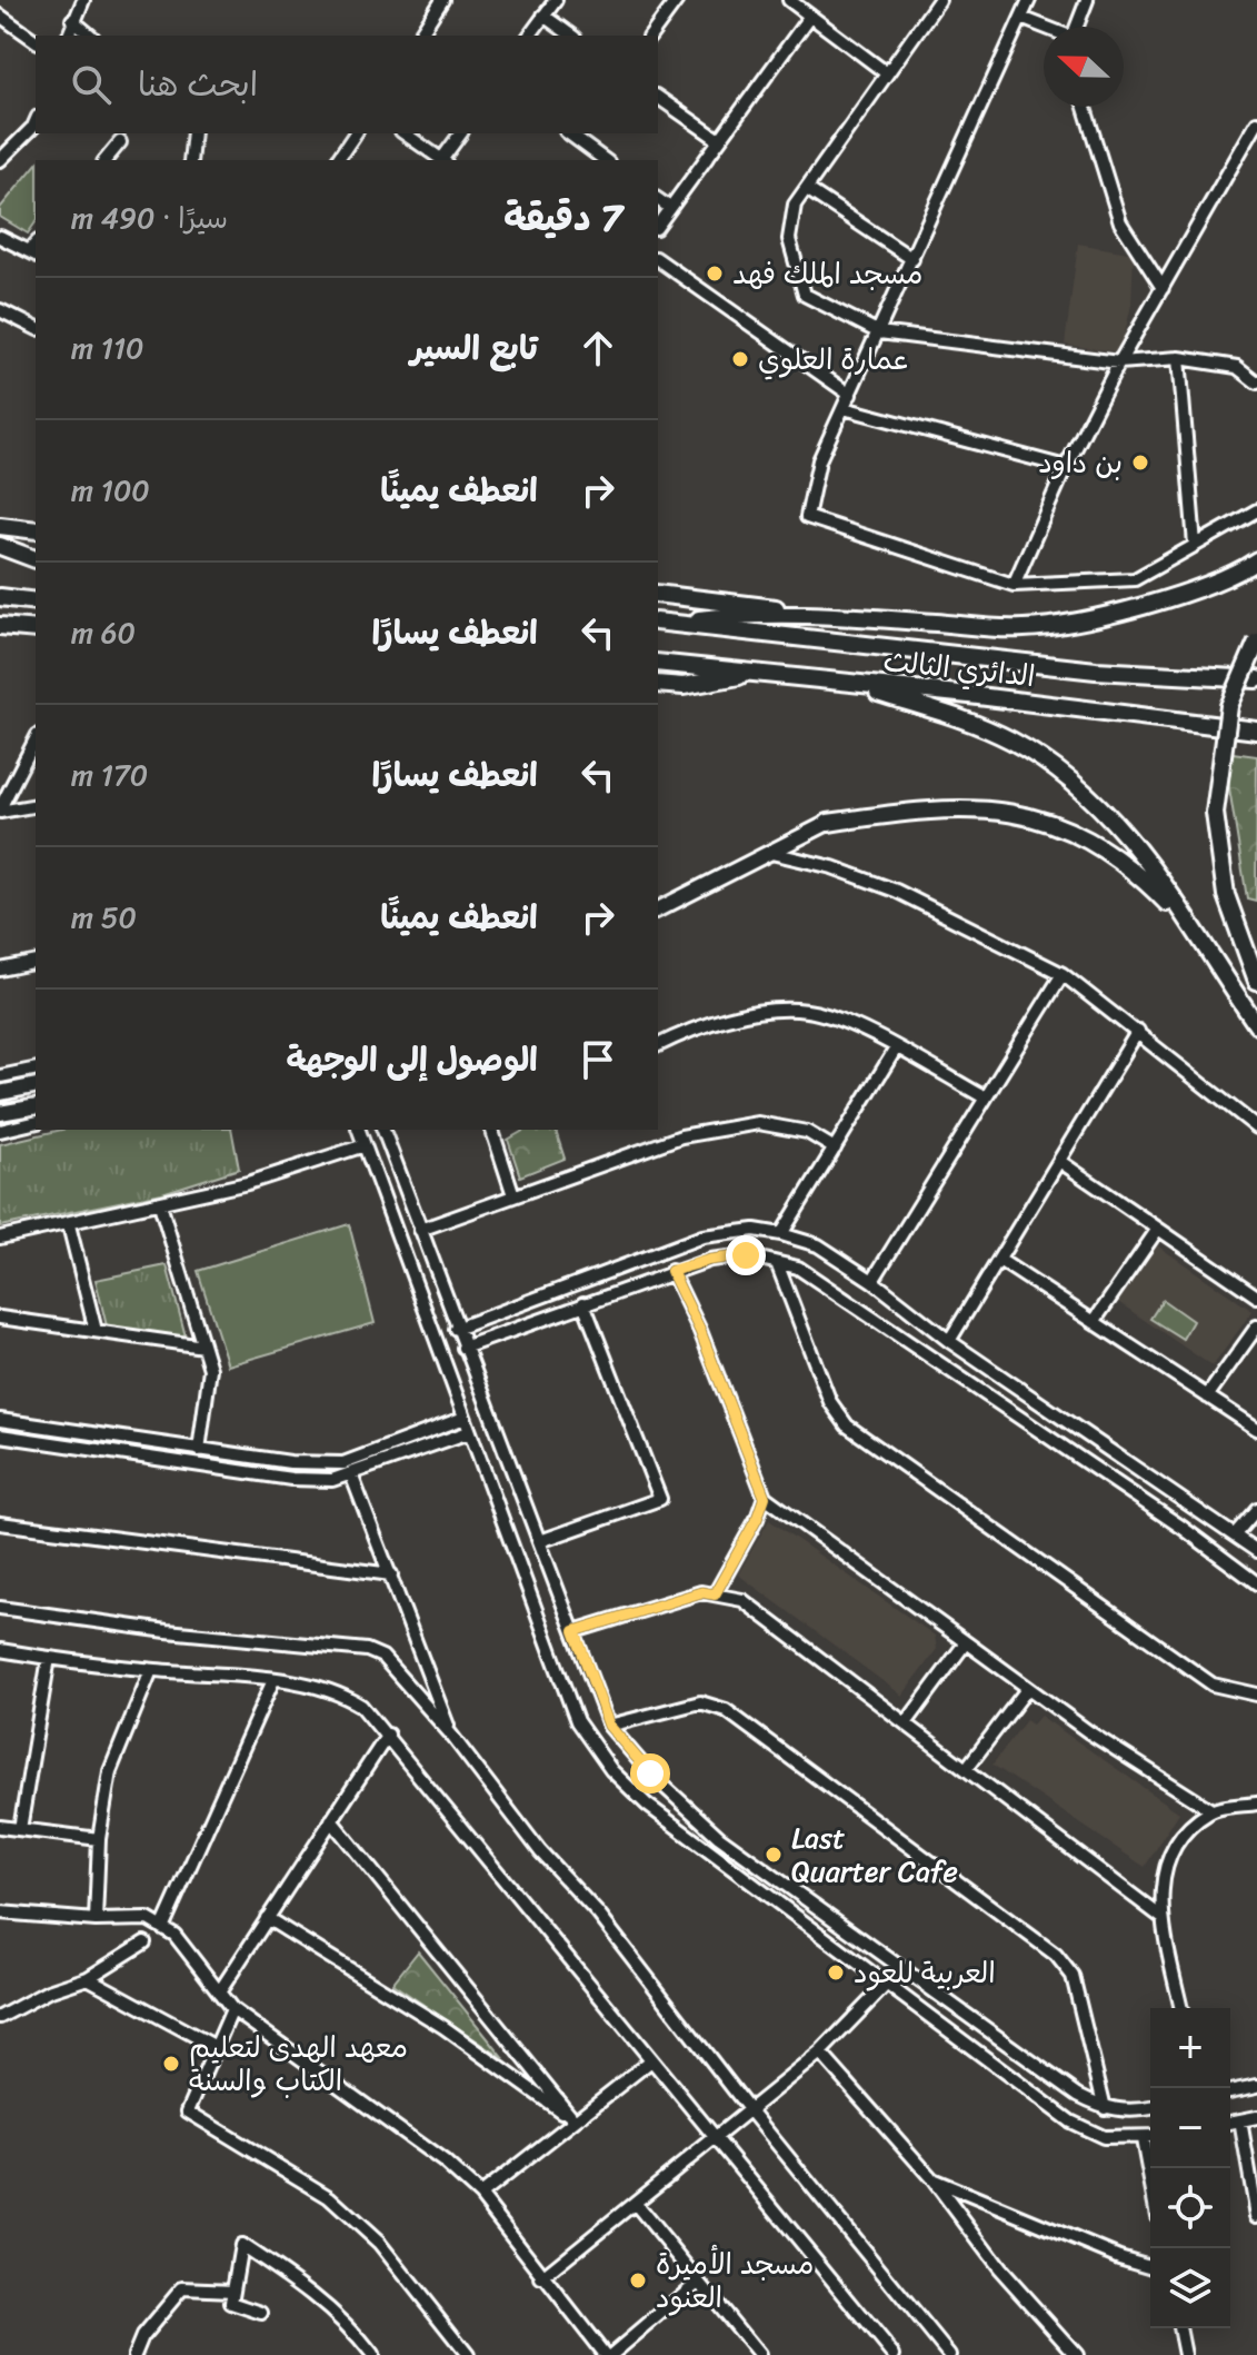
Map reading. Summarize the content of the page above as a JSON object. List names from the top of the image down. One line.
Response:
{"streets":{"highway":["الدائري الثالث"]},"places":["مسجد الملك فهد","عمارة العلوي","بن داود","Last Quarter Cafe","العربية للعود","معهد الهدى لتعليم الكتاب والسنة","مسجد الأميرة العنود"],"north":"left","page":{"search":"ابحث هنا","heading":["7 دقيقة","سيرًا · 490 m"],"list":[["تابع السير","110 m"],["انعطف يمينًا","100 m"],["انعطف يسارًا","60 m"],["انعطف يسارًا","170 m"],["انعطف يمينًا","50 m"],"الوصول إلى الوجهة"],"map_buttons":["+","−"]}}
